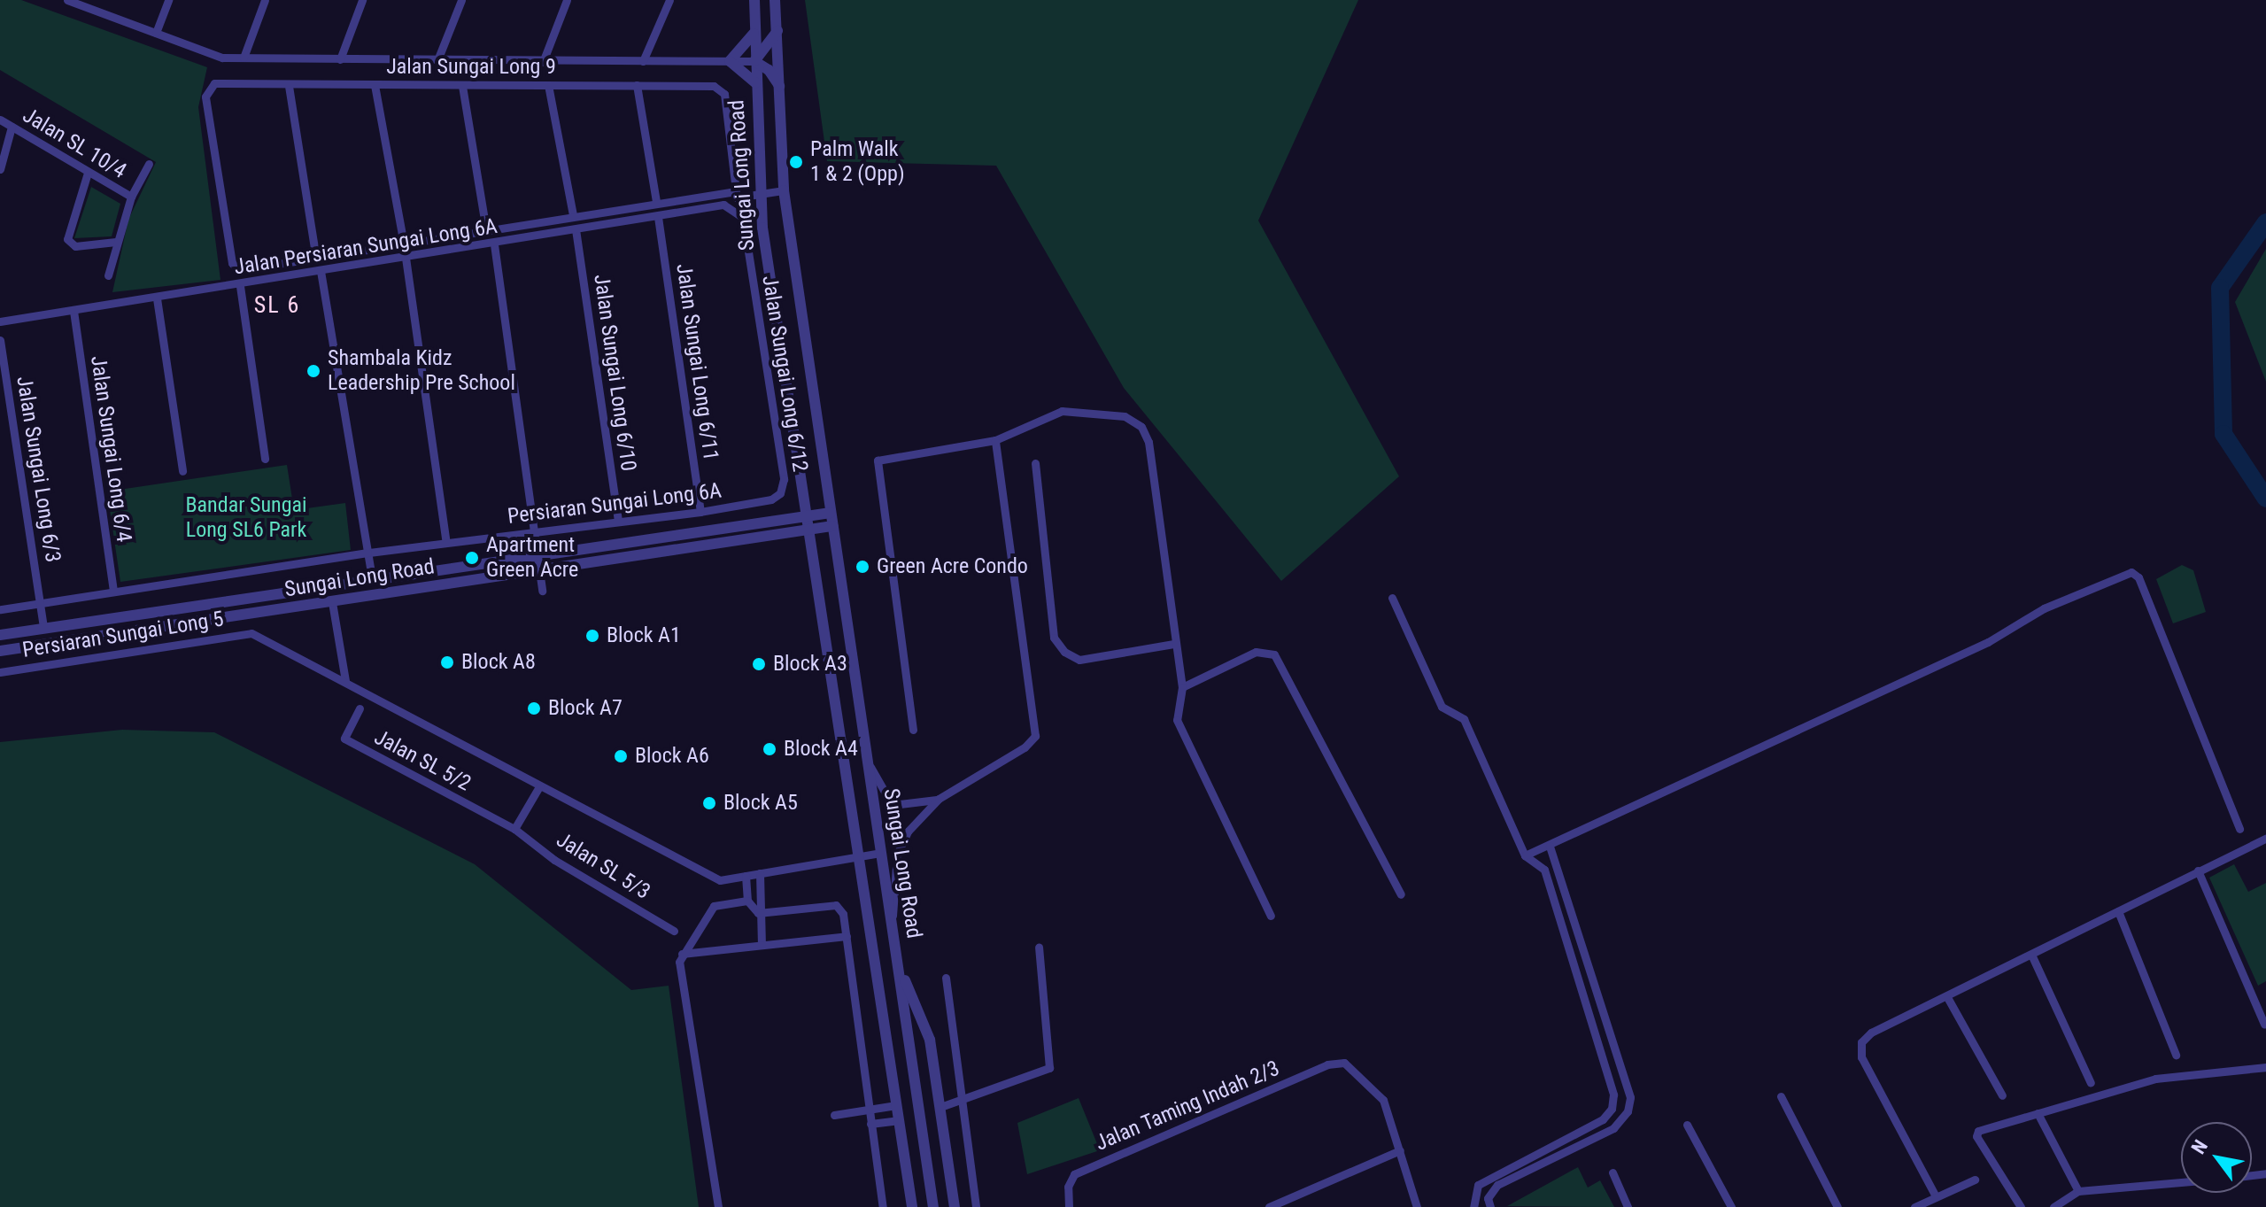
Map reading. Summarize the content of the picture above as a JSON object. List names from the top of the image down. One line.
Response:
{"streets":{"street":["Jalan Sungai Long 9","Jalan SL 10/4","Sungai Long Road","Jalan Persiaran Sungai Long 6A","Jalan Sungai Long 6/11","Jalan Sungai Long 6/10","Jalan Sungai Long 6/12","Jalan Sungai Long 6/4","Jalan Sungai Long 6/3","Persiaran Sungai Long 6A","Persiaran Sungai Long 5","Jalan SL 5/2","Jalan SL 5/3","Jalan Taming Indah 2/3"]},"crossings":[["Sungai Long Road","Jalan Sungai Long 6/3"],["Jalan Persiaran Sungai Long 6A","Jalan Sungai Long 6/11"],["Jalan Persiaran Sungai Long 6A","Jalan Sungai Long 6/10"],["Jalan Persiaran Sungai Long 6A","Jalan Sungai Long 6/12"],["Jalan Persiaran Sungai Long 6A","Jalan Sungai Long 6/4"],["Jalan Sungai Long 6/11","Persiaran Sungai Long 6A"],["Jalan Sungai Long 6/10","Persiaran Sungai Long 6A"],["Jalan Sungai Long 6/12","Persiaran Sungai Long 6A"],["Jalan Sungai Long 6/4","Persiaran Sungai Long 6A"],["Jalan Sungai Long 6/3","Persiaran Sungai Long 6A"],["Jalan SL 5/2","Jalan SL 5/3"]],"districts":["SL 6"],"parks":["Bandar Sungai Long SL6 Park"],"places":["Palm Walk 1 & 2 (Opp)","Shambala Kidz Leadership Pre School","Apartment Green Acre","Green Acre Condo","Block A1","Block A8","Block A3","Block A7","Block A4","Block A6","Block A5"],"north":"top left"}
